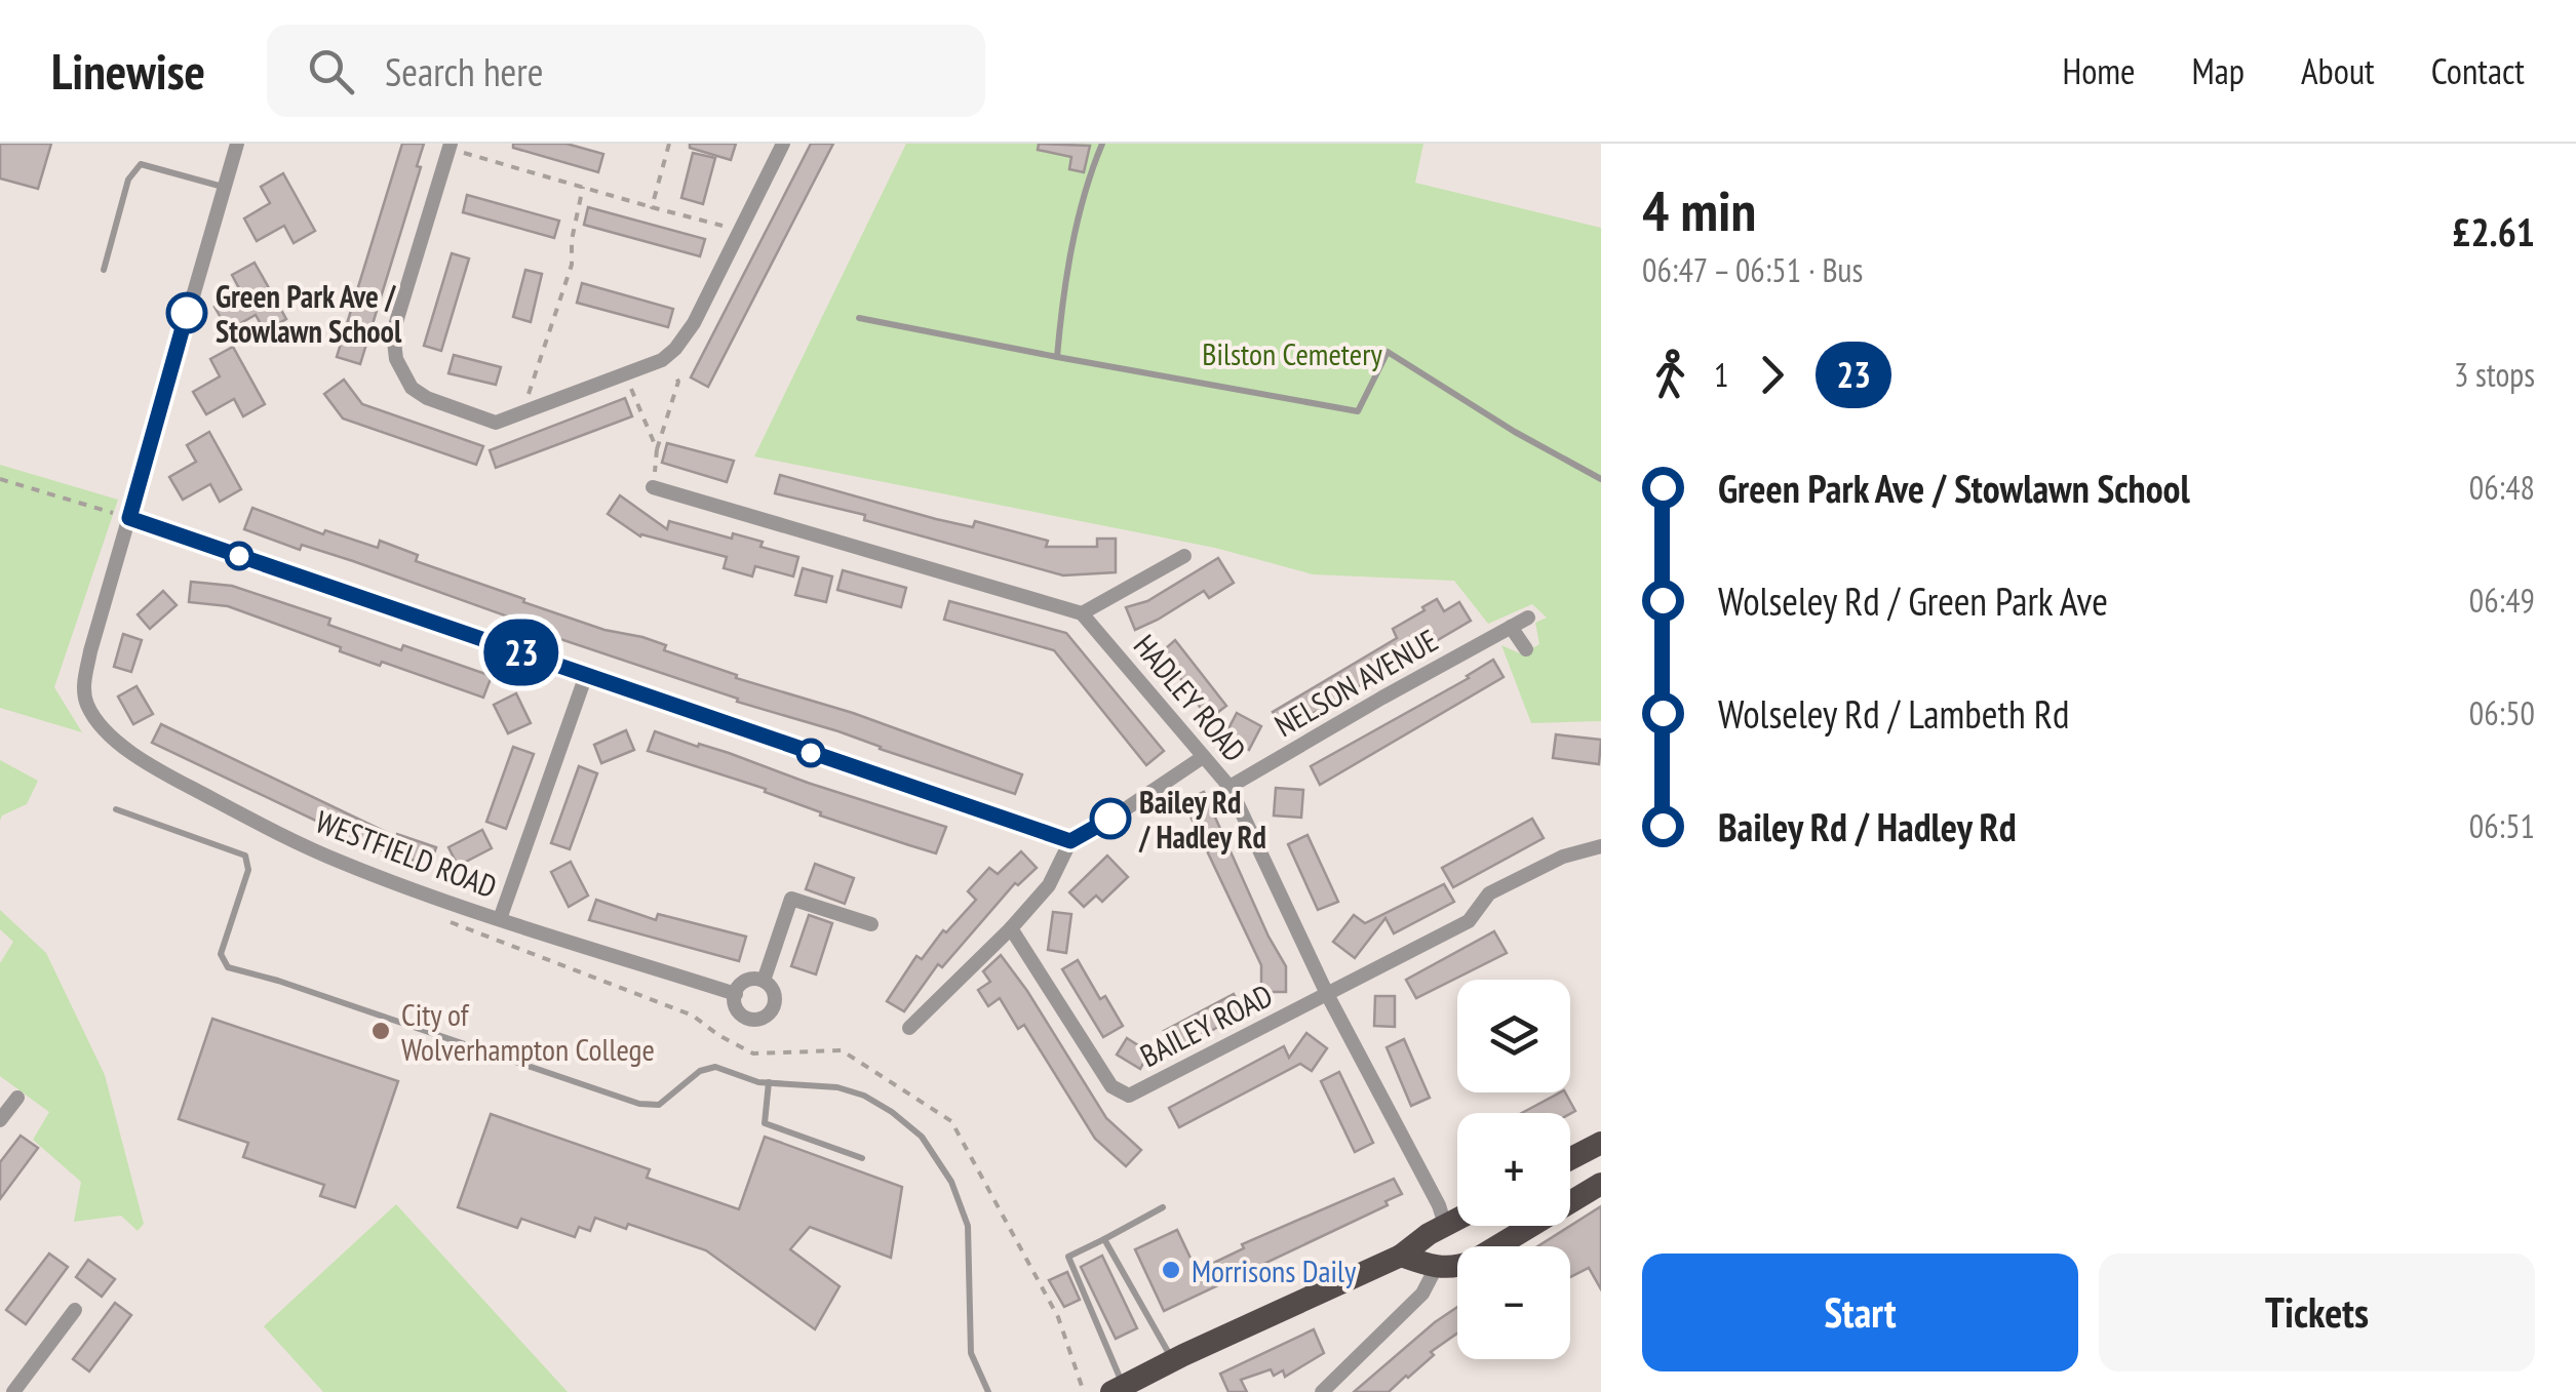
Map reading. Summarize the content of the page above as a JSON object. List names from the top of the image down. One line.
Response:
{"streets":{"street":["NELSON AVENUE","HADLEY ROAD","WESTFIELD ROAD","BAILEY ROAD"]},"crossings":[["NELSON AVENUE","HADLEY ROAD"],["HADLEY ROAD","BAILEY ROAD"]],"parks":["Bilston Cemetery"],"places":["Green Park Ave / Stowlawn School","Bailey Rd / Hadley Rd","City of Wolverhampton College","Morrisons Daily"],"lines":["bus line 23"],"page":{"header":"Linewise","search":"Search here","nav":["Home","Map","About","Contact"],"on_map":"23","heading":["4 min","06:47 – 06:51 · Bus","£2.61"],"legs":["1","23","3 stops"],"list":[{"name":"Green Park Ave / Stowlawn School","value":"06:48"},{"name":"Wolseley Rd / Green Park Ave","value":"06:49"},{"name":"Wolseley Rd / Lambeth Rd","value":"06:50"},{"name":"Bailey Rd / Hadley Rd","value":"06:51"}],"map_buttons":["+","−"],"buttons":["Start","Tickets"]}}
